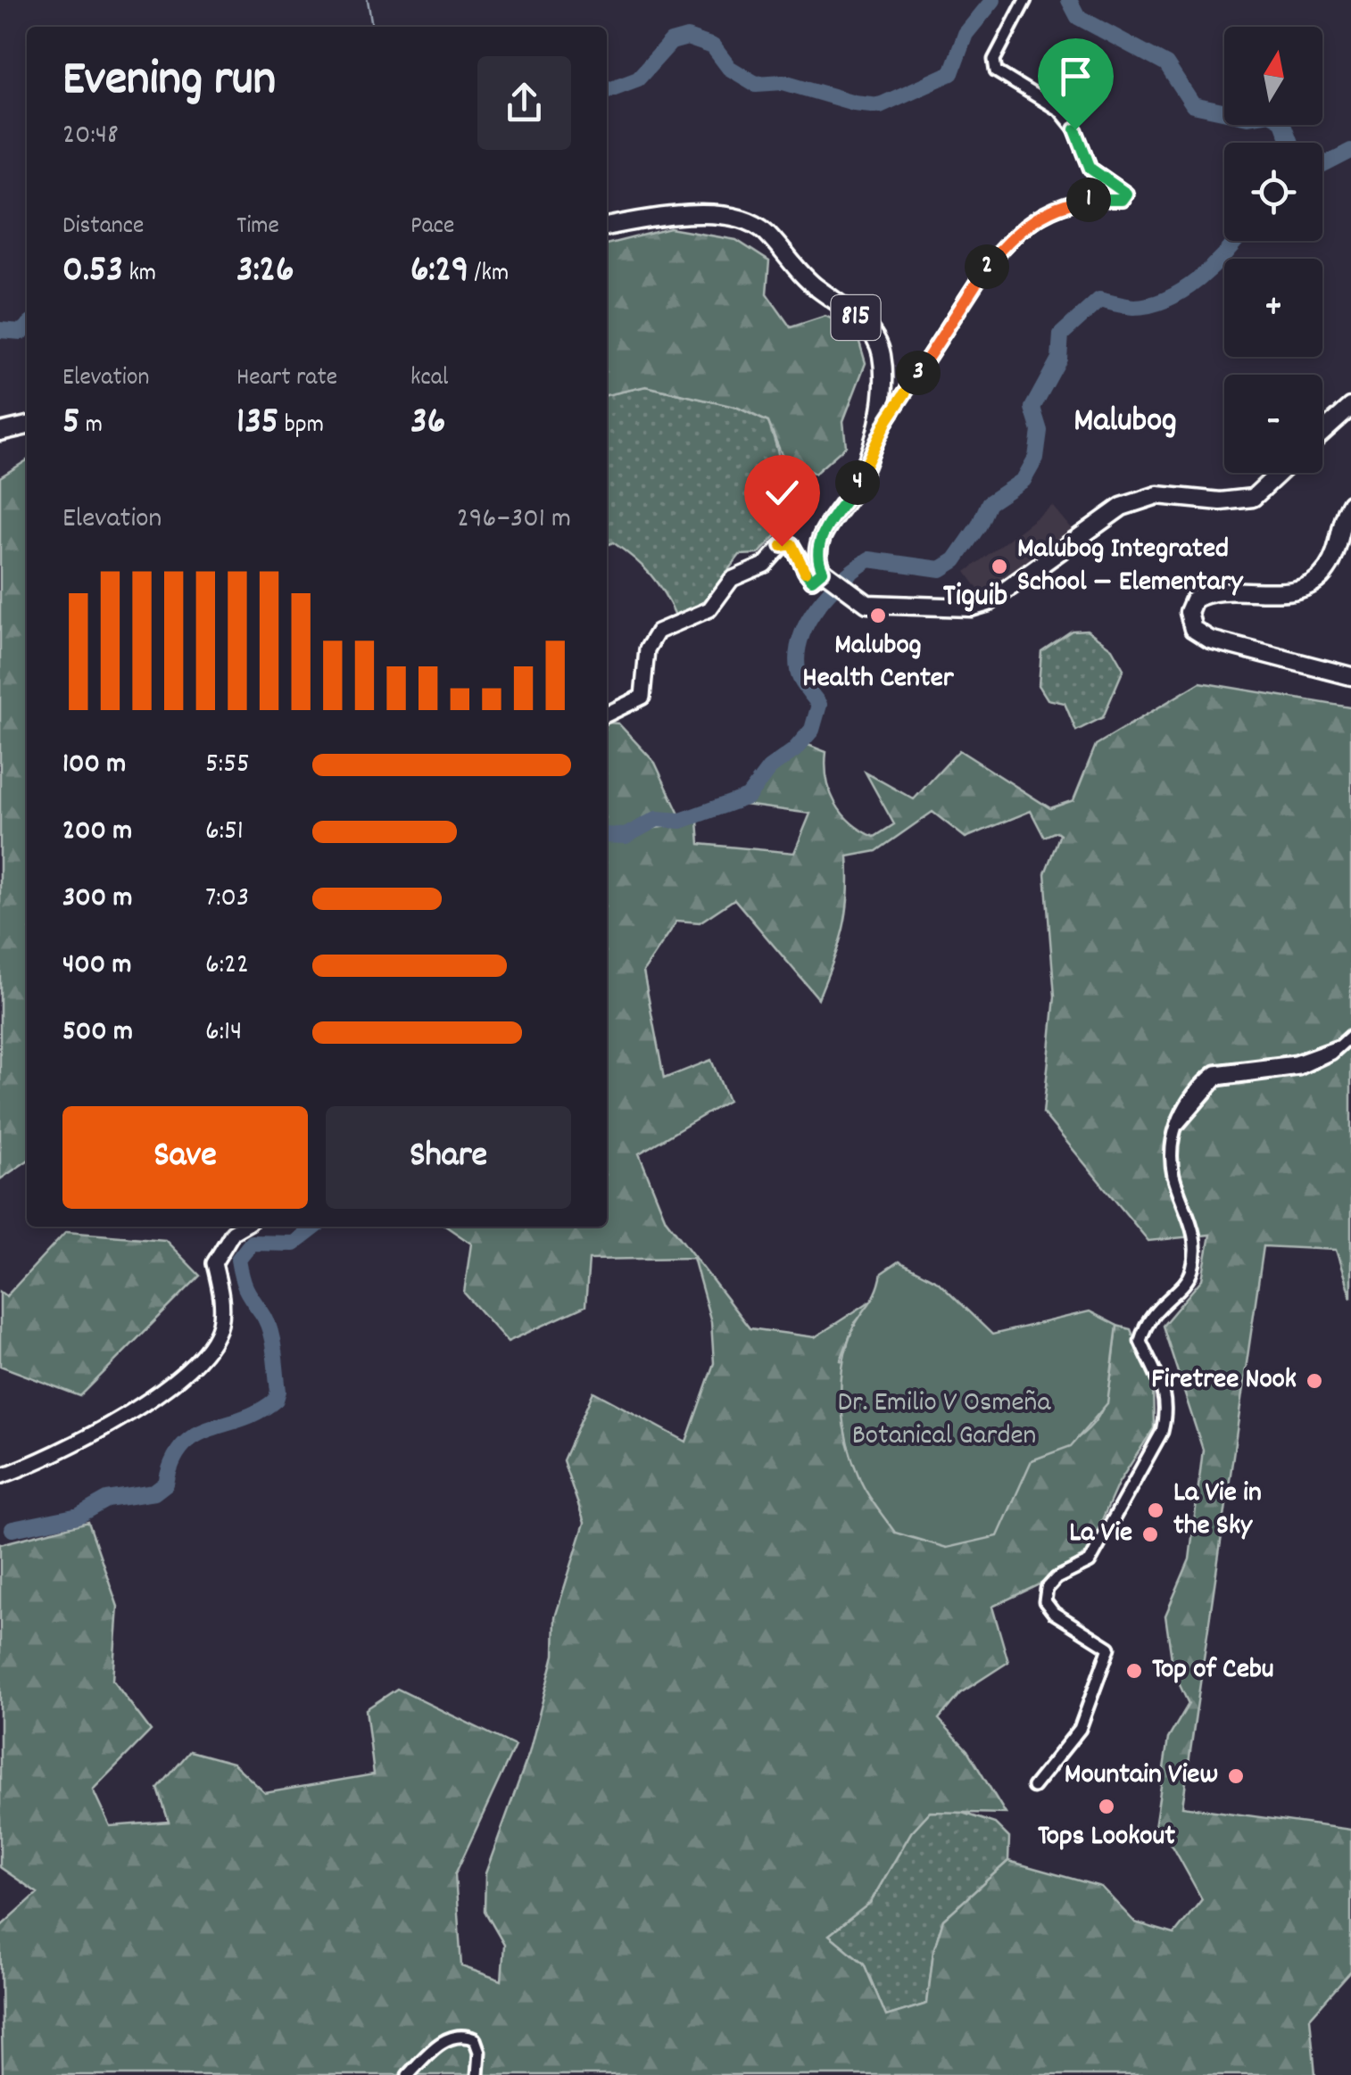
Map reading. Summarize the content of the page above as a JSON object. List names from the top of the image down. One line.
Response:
{"streets":{"main road":["815"]},"districts":["Malubog","Tiguib"],"parks":["Dr. Emilio V Osmeña Botanical Garden"],"places":["Malubog Integrated School — Elementary","Malubog Health Center","Firetree Nook","La Vie in the Sky","La Vie","Top of Cebu","Mountain View","Tops Lookout"],"north":"top","page":{"map_buttons":["+","−"],"heading":["Evening run","20:48"],"pins":["1","2","3","4"],"stats":[["Distance","0.53 km"],["Time","3:26"],["Pace","6:29 /km"],["Elevation","5 m"],["Heart rate","135 bpm"],["kcal","36"]],"chart":["Elevation","296–301 m"],"list":[{"name":"100 m","note":"5:55"},{"name":"200 m","note":"6:51"},{"name":"300 m","note":"7:03"},{"name":"400 m","note":"6:22"},{"name":"500 m","note":"6:14"}],"buttons":["Save","Share"]}}
